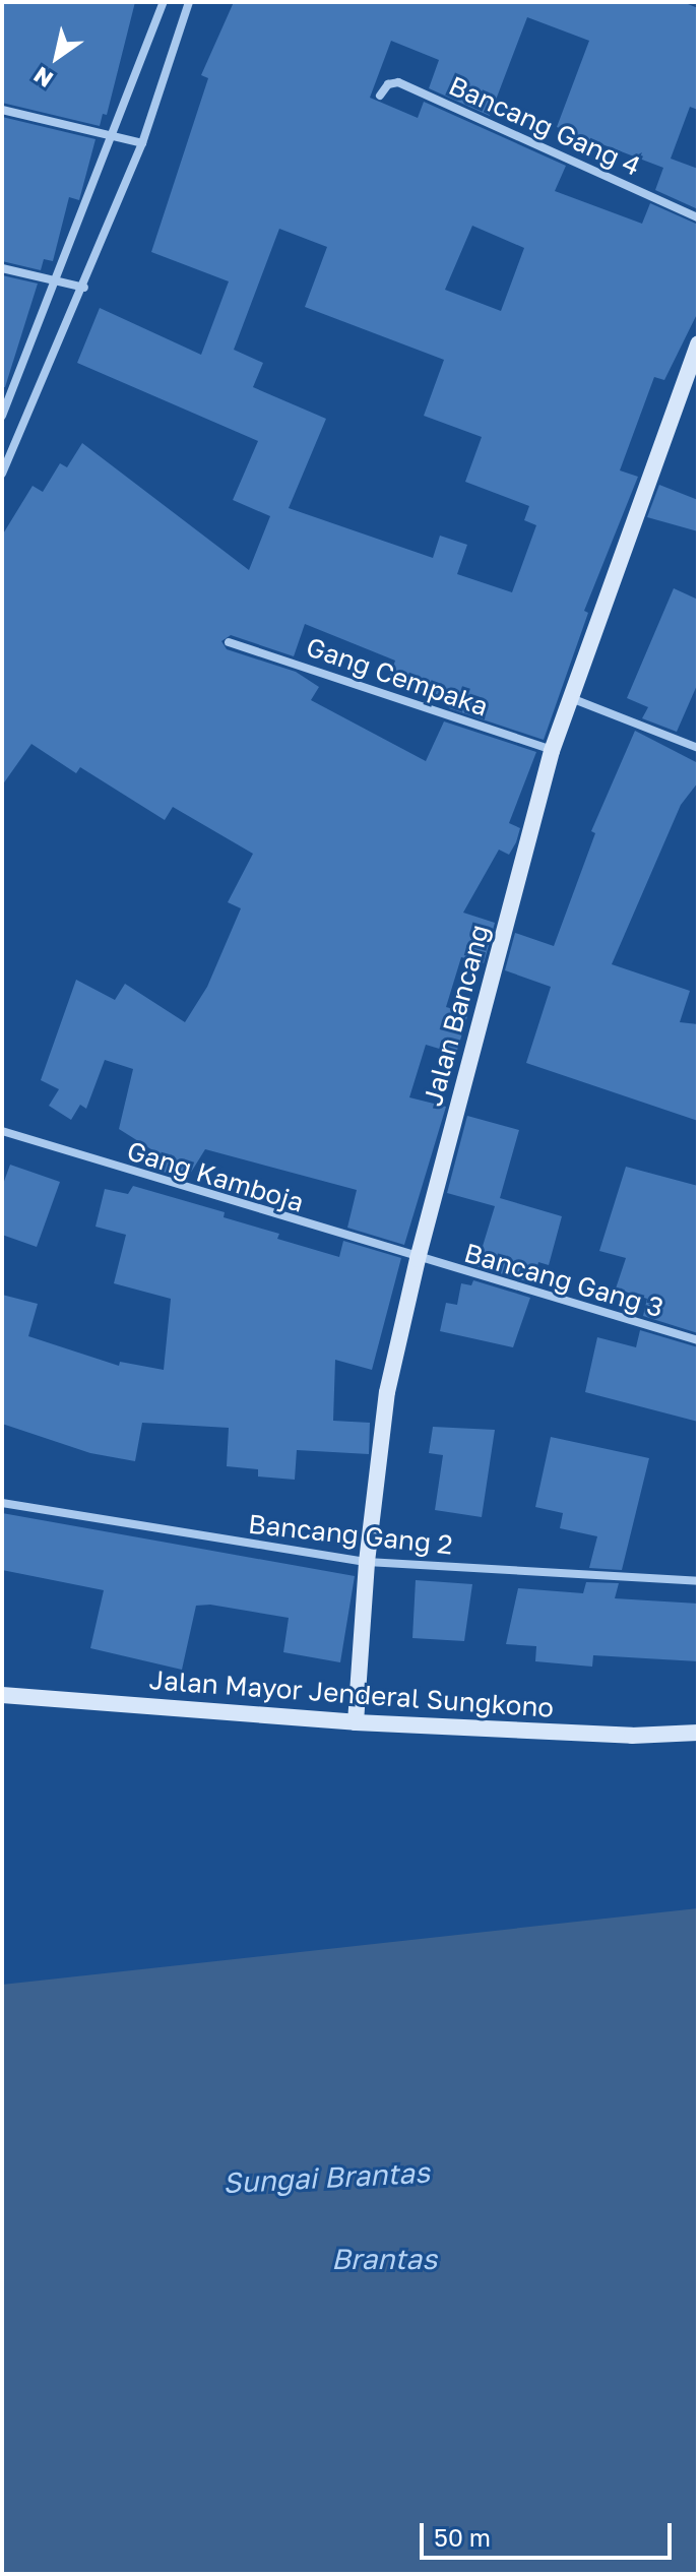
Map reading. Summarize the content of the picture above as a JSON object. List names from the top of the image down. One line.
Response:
{"streets":{"street":["Bancang Gang 4","Gang Cempaka","Jalan Bancang","Gang Kamboja","Bancang Gang 3","Bancang Gang 2","Jalan Mayor Jenderal Sungkono"]},"crossings":[["Gang Cempaka","Jalan Bancang"],["Jalan Bancang","Gang Kamboja"],["Jalan Bancang","Bancang Gang 3"],["Jalan Bancang","Bancang Gang 2"],["Jalan Bancang","Jalan Mayor Jenderal Sungkono"],["Gang Kamboja","Bancang Gang 3"]],"water":["Sungai Brantas","Brantas"],"scale_bar":"50 m","north":"bottom left"}
